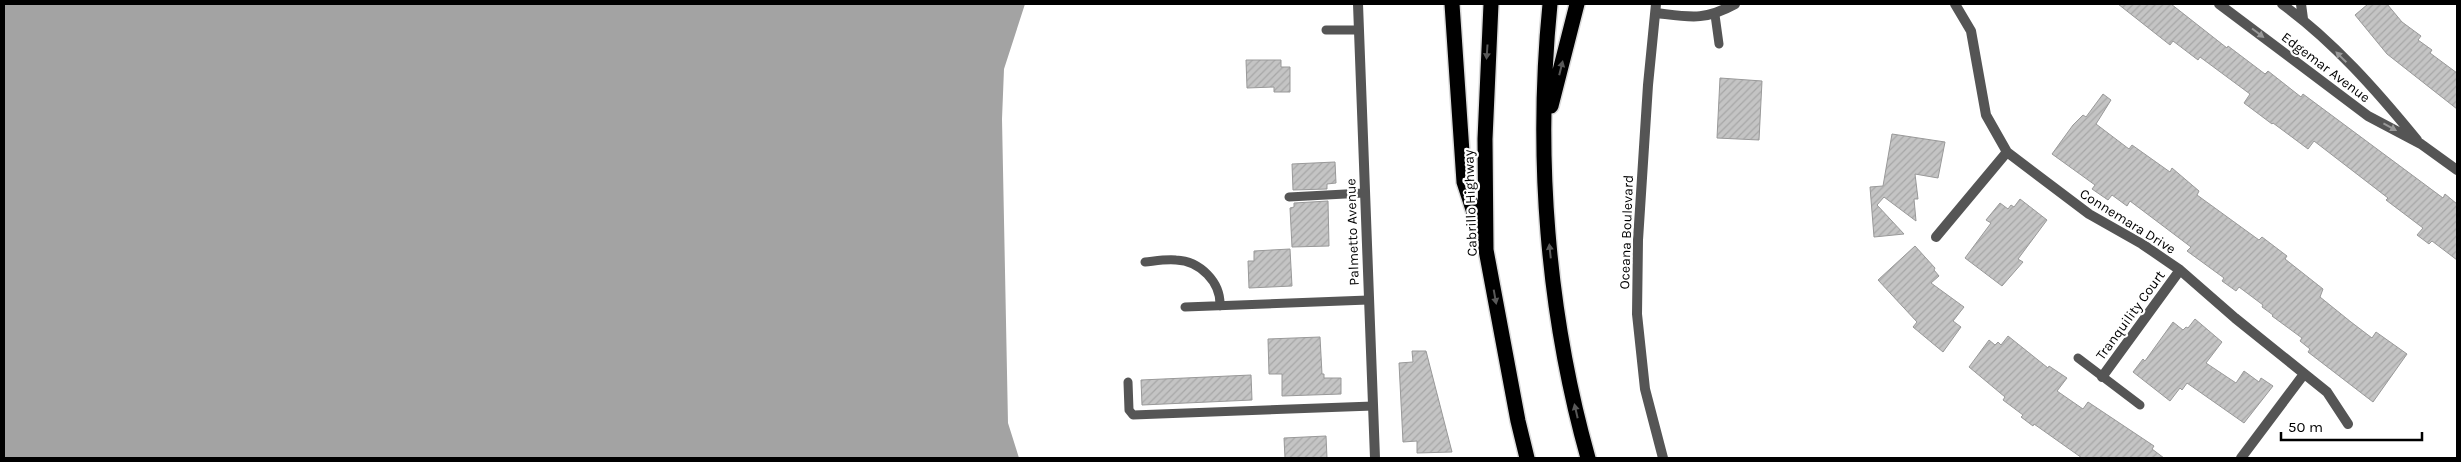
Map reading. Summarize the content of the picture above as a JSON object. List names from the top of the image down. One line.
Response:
{"streets":{"highway":["Cabrillo Highway"],"street":["Edgemar Avenue","Connemara Drive","Palmetto Avenue","Oceana Boulevard","Tranquility Court"]},"crossings":[["Connemara Drive","Tranquility Court"]],"scale_bar":"50 m"}
